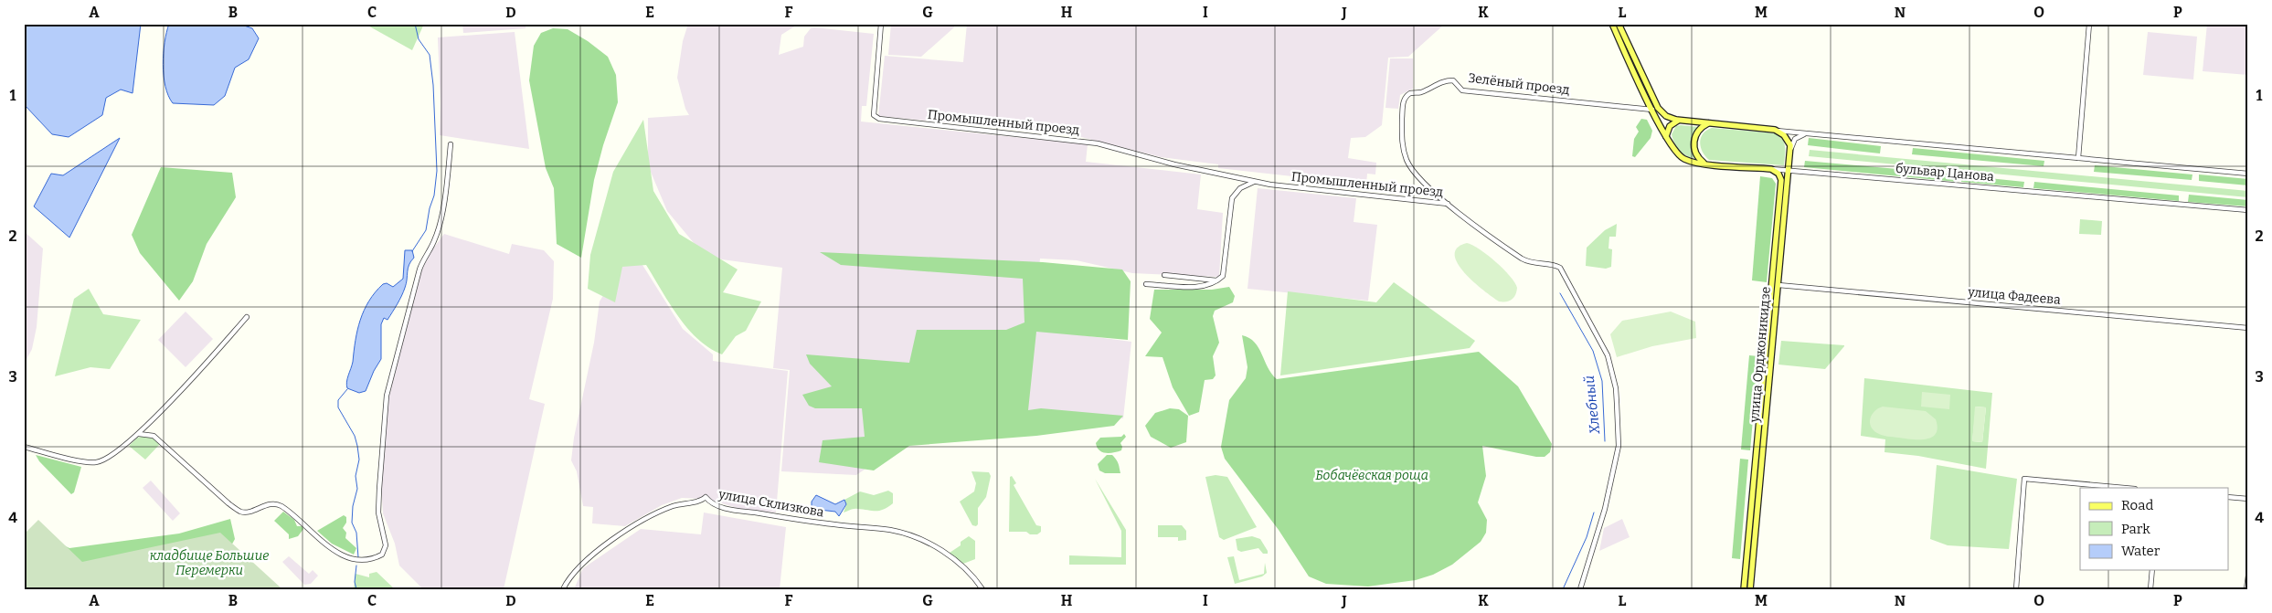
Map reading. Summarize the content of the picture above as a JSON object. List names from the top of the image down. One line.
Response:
{"streets":{"main road":["бульвар Цанова","улица Орджоникидзе"],"street":["Зелёный проезд","Промышленный проезд","улица Фадеева","улица Склизкова"]},"crossings":[["Зелёный проезд","Промышленный проезд"],["Зелёный проезд","бульвар Цанова"],["бульвар Цанова","улица Орджоникидзе"],["улица Фадеева","улица Орджоникидзе"]],"water":["Хлебный"],"parks":["Бобачёвская роща","кладбище Большие Перемерки"],"legend":["Road","Park","Water"],"grid":{"columns":["A","B","C","D","E","F","G","H","I","J","K","L","M","N","O","P"],"rows":["1","2","3","4"]}}
